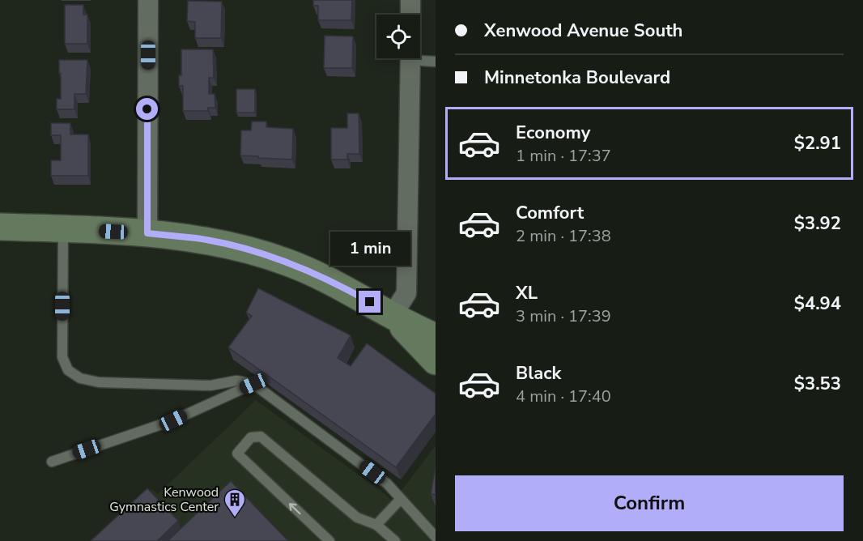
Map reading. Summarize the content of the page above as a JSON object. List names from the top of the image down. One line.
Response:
{"places":{"building":["Kenwood Gymnastics Center"]},"page":{"banner":["Xenwood Avenue South","Minnetonka Boulevard"],"list":[{"name":"Economy","note":"1 min · 17:37","value":"$2.91"},{"name":"Comfort","note":"2 min · 17:38","value":"$3.92"},{"name":"XL","note":"3 min · 17:39","value":"$4.94"},{"name":"Black","note":"4 min · 17:40","value":"$3.53"}],"bubble":"1 min","buttons":"Confirm"}}
